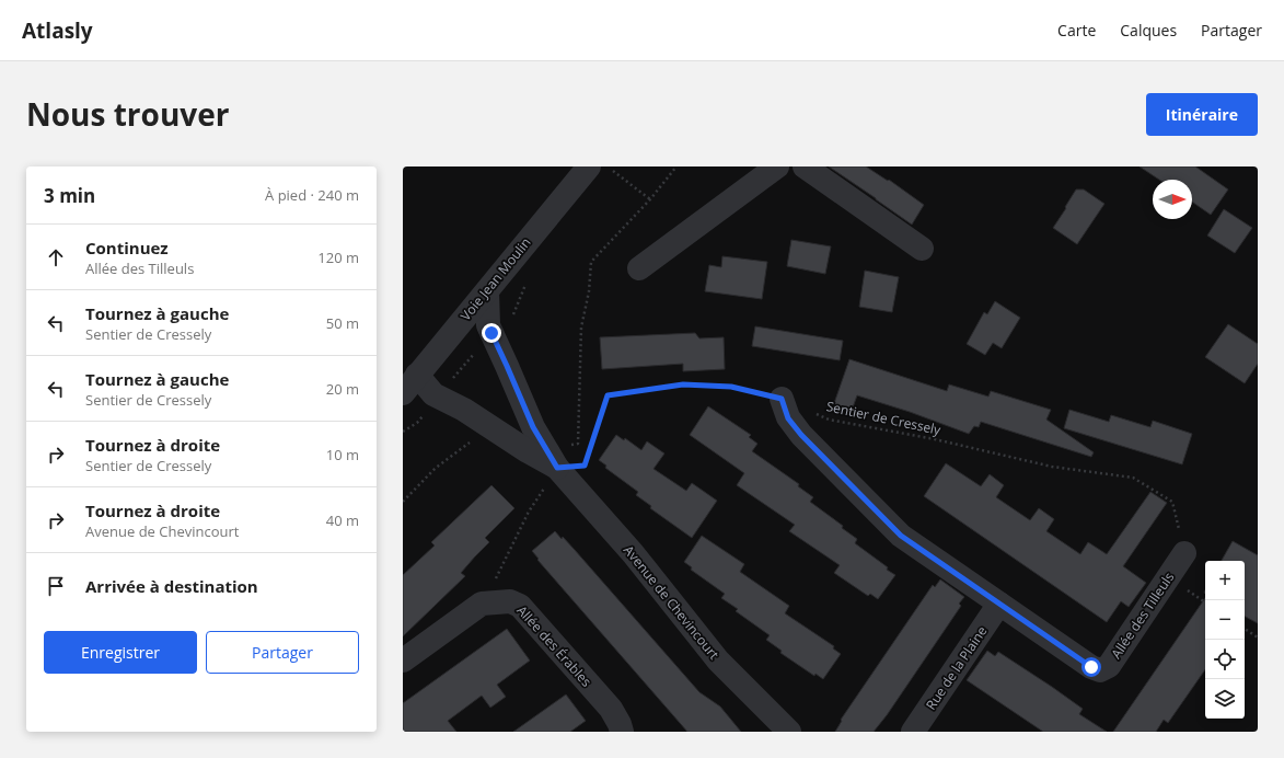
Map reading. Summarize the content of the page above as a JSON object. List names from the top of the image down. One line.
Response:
{"streets":{"street":["Voie Jean Moulin","Avenue de Chevincourt","Allée des Tilleuls","Allée des Érables","Rue de la Plaine"],"path":["Sentier de Cressely"]},"crossings":[["Voie Jean Moulin","Avenue de Chevincourt"],["Sentier de Cressely","Avenue de Chevincourt"],["Sentier de Cressely","Allée des Tilleuls"],["Allée des Tilleuls","Rue de la Plaine"]],"north":"right","page":{"header":"Atlasly","nav":["Carte","Calques","Partager"],"title":"Nous trouver","buttons":["Itinéraire",["Enregistrer","Partager"]],"heading":["3 min","À pied · 240 m"],"list":[["Continuez","Allée des Tilleuls","120 m"],["Tournez à gauche","Sentier de Cressely","50 m"],["Tournez à gauche","Sentier de Cressely","20 m"],["Tournez à droite","Sentier de Cressely","10 m"],["Tournez à droite","Avenue de Chevincourt","40 m"],"Arrivée à destination"],"map_buttons":["+","−"]}}
